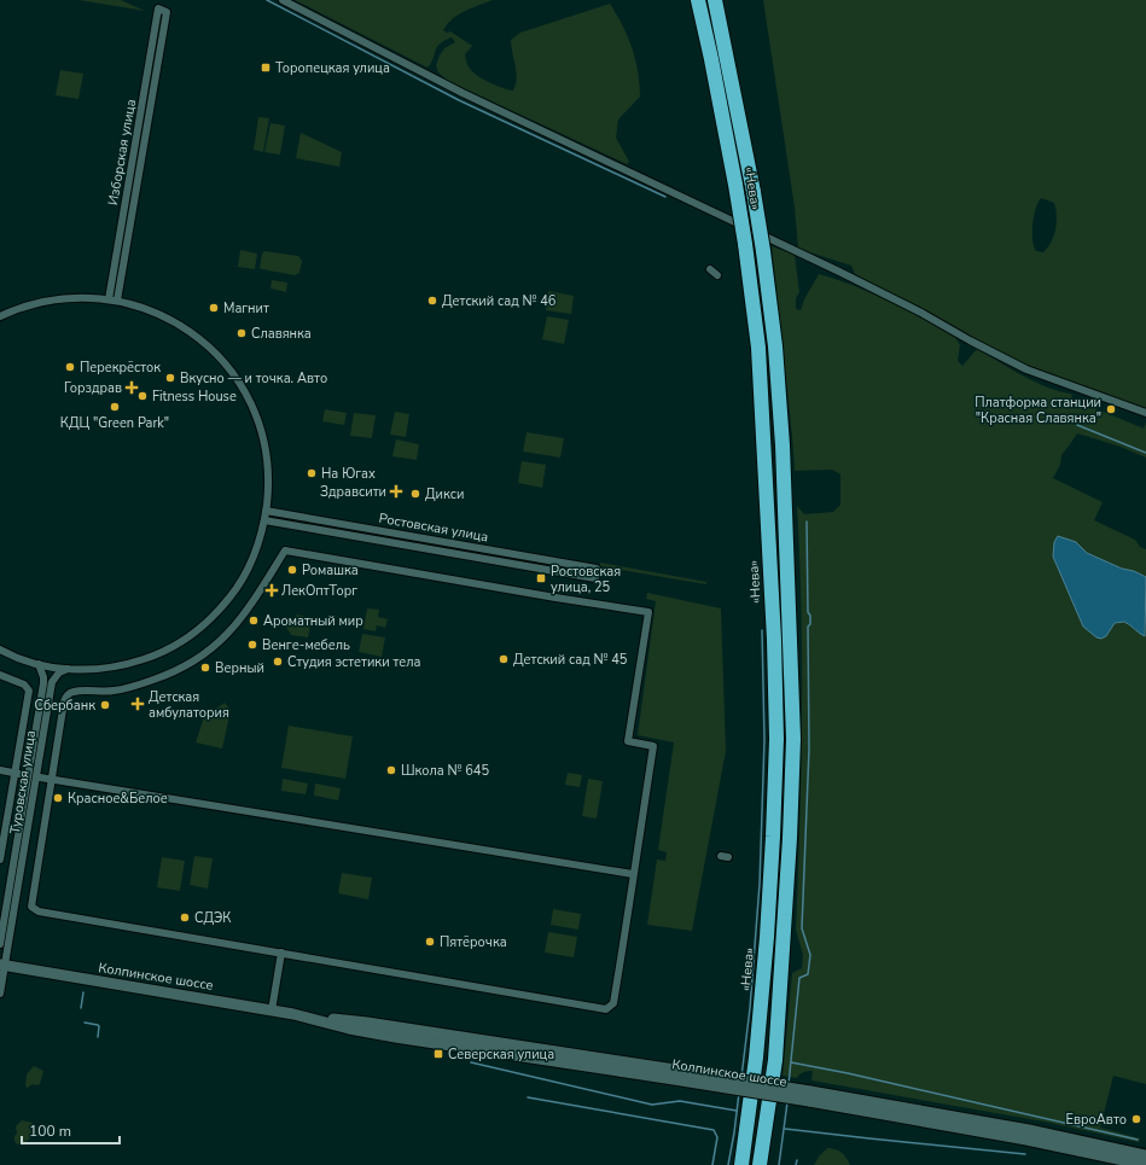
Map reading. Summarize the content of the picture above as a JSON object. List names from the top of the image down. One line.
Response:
{"streets":{"highway":["«Нева»"],"main road":["Колпинское шоссе"],"street":["Изборская улица","Ростовская улица","Туровская улица"]},"crossings":[["Туровская улица","Колпинское шоссе"]],"places":{"transit":["Торопецкая улица","Ростовская улица, 25","Северская улица"],"other":["Детский сад № 46","Магнит","Славянка","Перекрёсток","Вкусно — и точка. Авто","Fitness House","КДЦ \"Green Park\"","Платформа станции \"Красная Славянка\"","На Югах","Дикси","Ромашка","Ароматный мир","Венге-мебель","Детский сад № 45","Студия эстетики тела","Верный","Сбербанк","Школа № 645","Красное&Белое","СДЭК","Пятёрочка","ЕвроАвто"],"health":["Горздрав","Здравсити","ЛекОптТорг","Детская амбулатория"]},"scale_bar":"100 m"}
